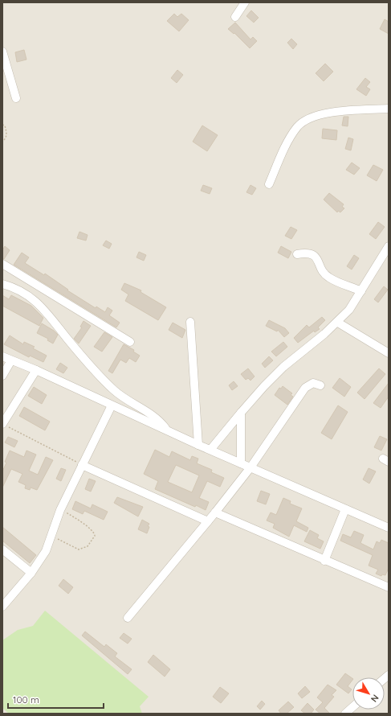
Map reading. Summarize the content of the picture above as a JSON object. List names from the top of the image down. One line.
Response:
{"scale_bar":"100 m","north":"bottom right"}
